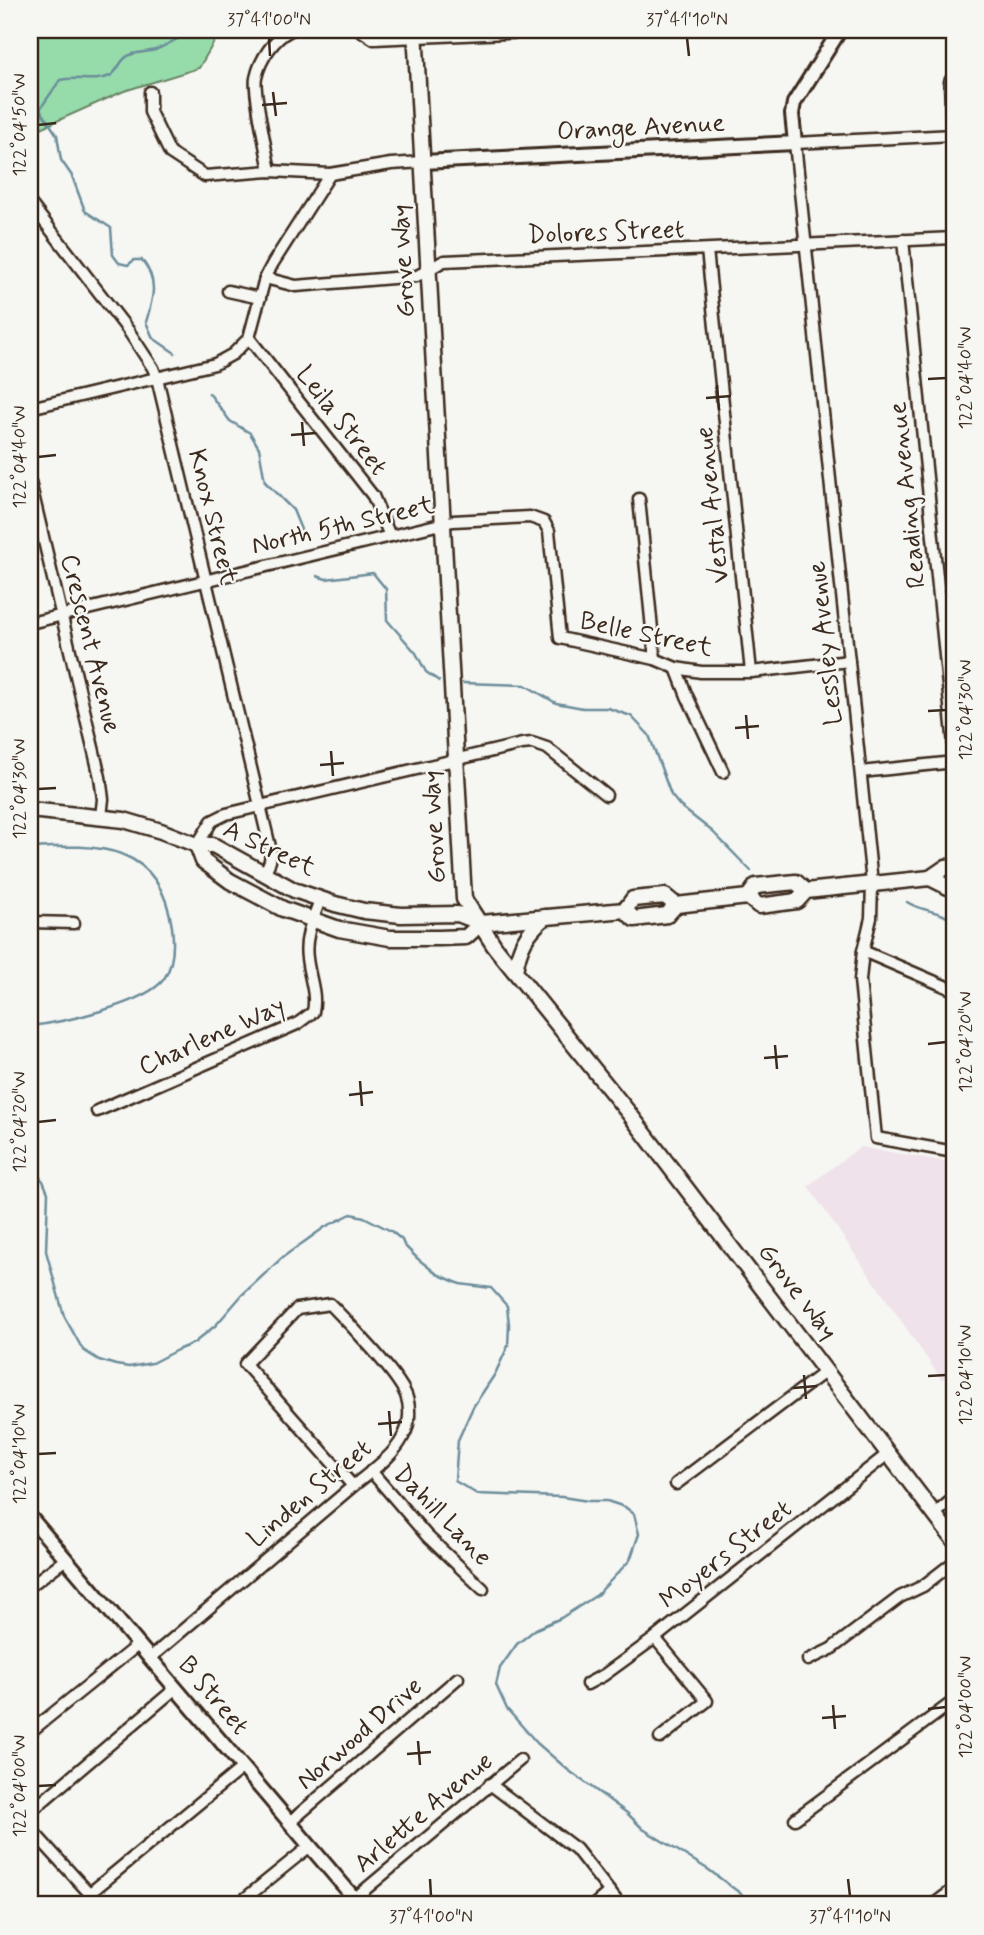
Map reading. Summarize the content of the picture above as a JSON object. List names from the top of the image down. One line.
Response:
{"streets":{"main road":["Grove Way","A Street"],"street":["Orange Avenue","Dolores Street","Leila Street","Reading Avenue","Vestal Avenue","Knox Street","North 5th Street","Belle Street","Lessley Avenue","Crescent Avenue","Charlene Way","Linden Street","Dahill Lane","Moyers Street","B Street","Norwood Drive","Arlette Avenue"]},"crossings":[["Orange Avenue","Grove Way"],["Orange Avenue","Lessley Avenue"],["Dolores Street","Grove Way"],["Dolores Street","Reading Avenue"],["Dolores Street","Vestal Avenue"],["Dolores Street","Lessley Avenue"],["Grove Way","North 5th Street"],["Grove Way","A Street"],["Grove Way","Moyers Street"],["Leila Street","North 5th Street"],["Vestal Avenue","Belle Street"],["Knox Street","North 5th Street"],["Knox Street","A Street"],["North 5th Street","Belle Street"],["North 5th Street","Crescent Avenue"],["Belle Street","Lessley Avenue"],["Crescent Avenue","A Street"],["A Street","Charlene Way"],["Linden Street","Dahill Lane"],["Linden Street","B Street"],["B Street","Norwood Drive"],["B Street","Arlette Avenue"]],"coordinates":["37°41'00\"N","37°41'10\"N","122°04'50\"W","122°04'40\"W","122°04'30\"W","122°04'20\"W","122°04'10\"W","122°04'00\"W"]}
